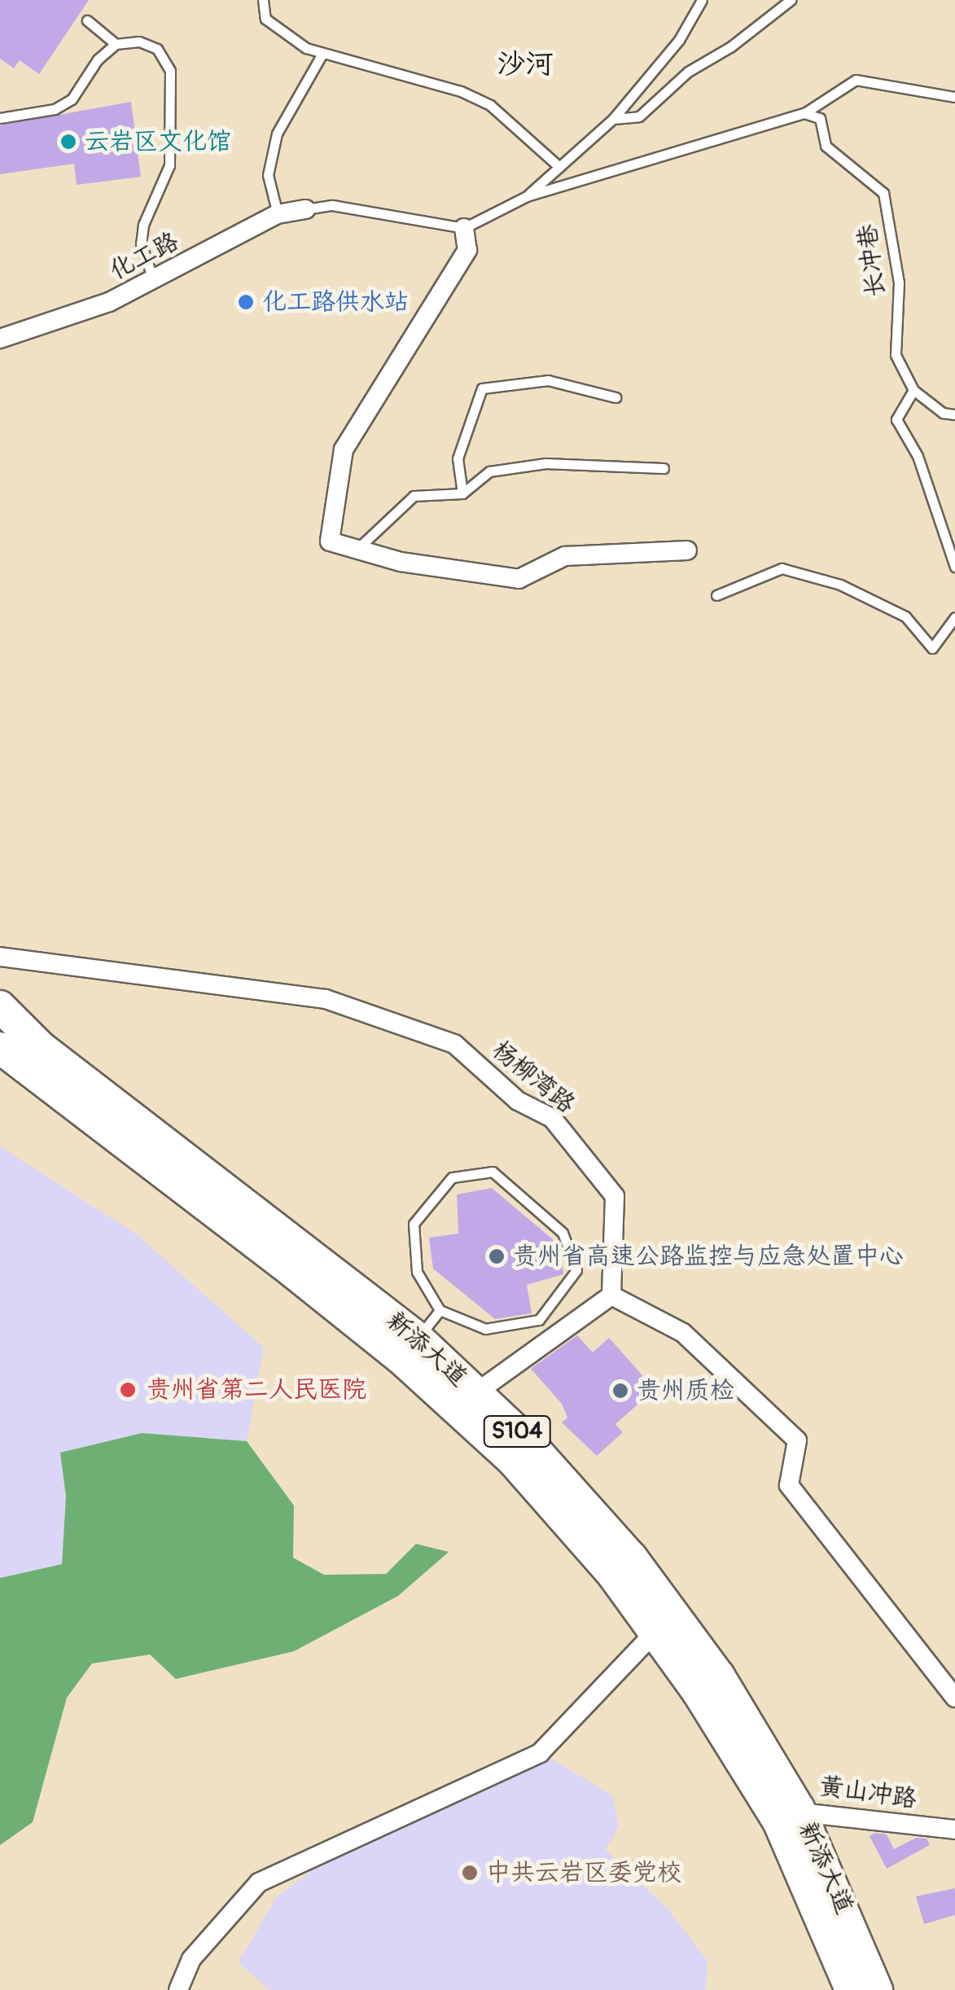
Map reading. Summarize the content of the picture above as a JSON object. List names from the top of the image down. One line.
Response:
{"streets":{"main road":["新添大道","S104"],"street":["化工路","杨柳湾路","黄山冲路"],"lane":["长冲巷"]},"crossings":[["新添大道","黄山冲路"]],"districts":["沙河"],"places":["云岩区文化馆","化工路供水站","贵州省高速公路监控与应急处置中心","贵州省第二人民医院","贵州质检","中共云岩区委党校"]}
